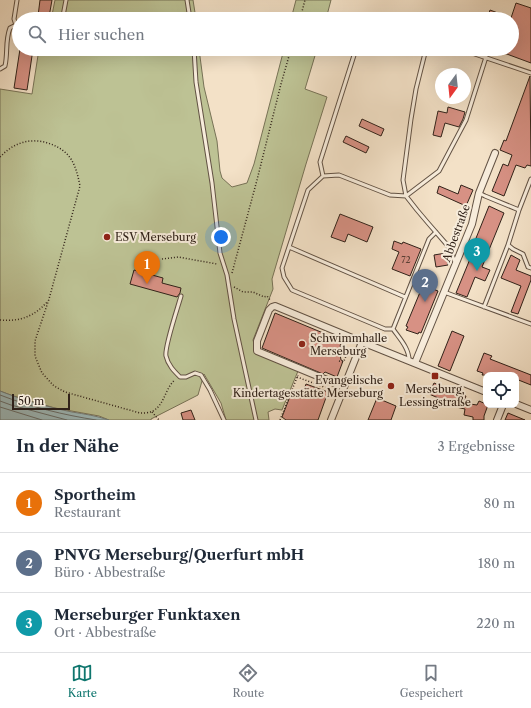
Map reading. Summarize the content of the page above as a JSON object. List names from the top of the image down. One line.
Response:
{"streets":{"street":["Abbestraße"]},"places":{"other":["ESV Merseburg","Schwimmhalle Merseburg","Evangelische Kindertagesstätte Merseburg"],"transit":["Merseburg, Lessingstraße"]},"house_numbers":["72"],"scale_bar":"50 m","north":"bottom","page":{"search":"Hier suchen","pins":["3","1","2"],"scale":"50 m","heading":["In der Nähe","3 Ergebnisse"],"list":[{"mark":"1","name":"Sportheim","note":"Restaurant","value":"80 m"},{"mark":"2","name":"PNVG Merseburg/Querfurt mbH","note":"Büro · Abbestraße","value":"180 m"},{"mark":"3","name":"Merseburger Funktaxen","note":"Ort · Abbestraße","value":"220 m"}],"nav":["Karte","Route","Gespeichert"]}}
